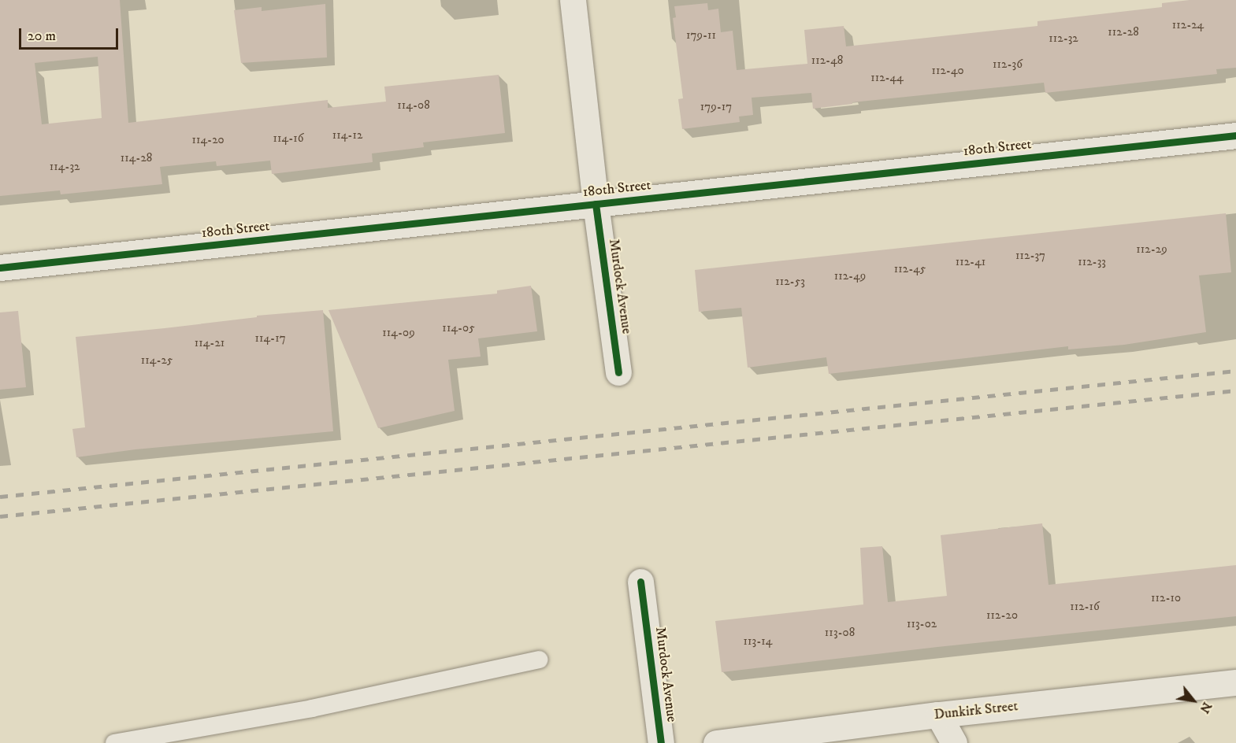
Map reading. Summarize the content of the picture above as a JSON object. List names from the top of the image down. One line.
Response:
{"streets":{"street":["180th Street","Murdock Avenue","Dunkirk Street"]},"crossings":[["180th Street","Murdock Avenue"]],"house_numbers":["112-24","112-28","179-11","112-32","112-48","112-36","112-40","112-44","114-08","179-17","114-12","114-16","114-20","114-28","114-32","112-29","112-37","112-41","112-33","112-45","112-49","112-53","114-05","114-09","114-17","114-21","114-25","112-10","112-16","112-20","113-02","113-08","113-14"],"scale_bar":"20 m","north":"bottom right"}
